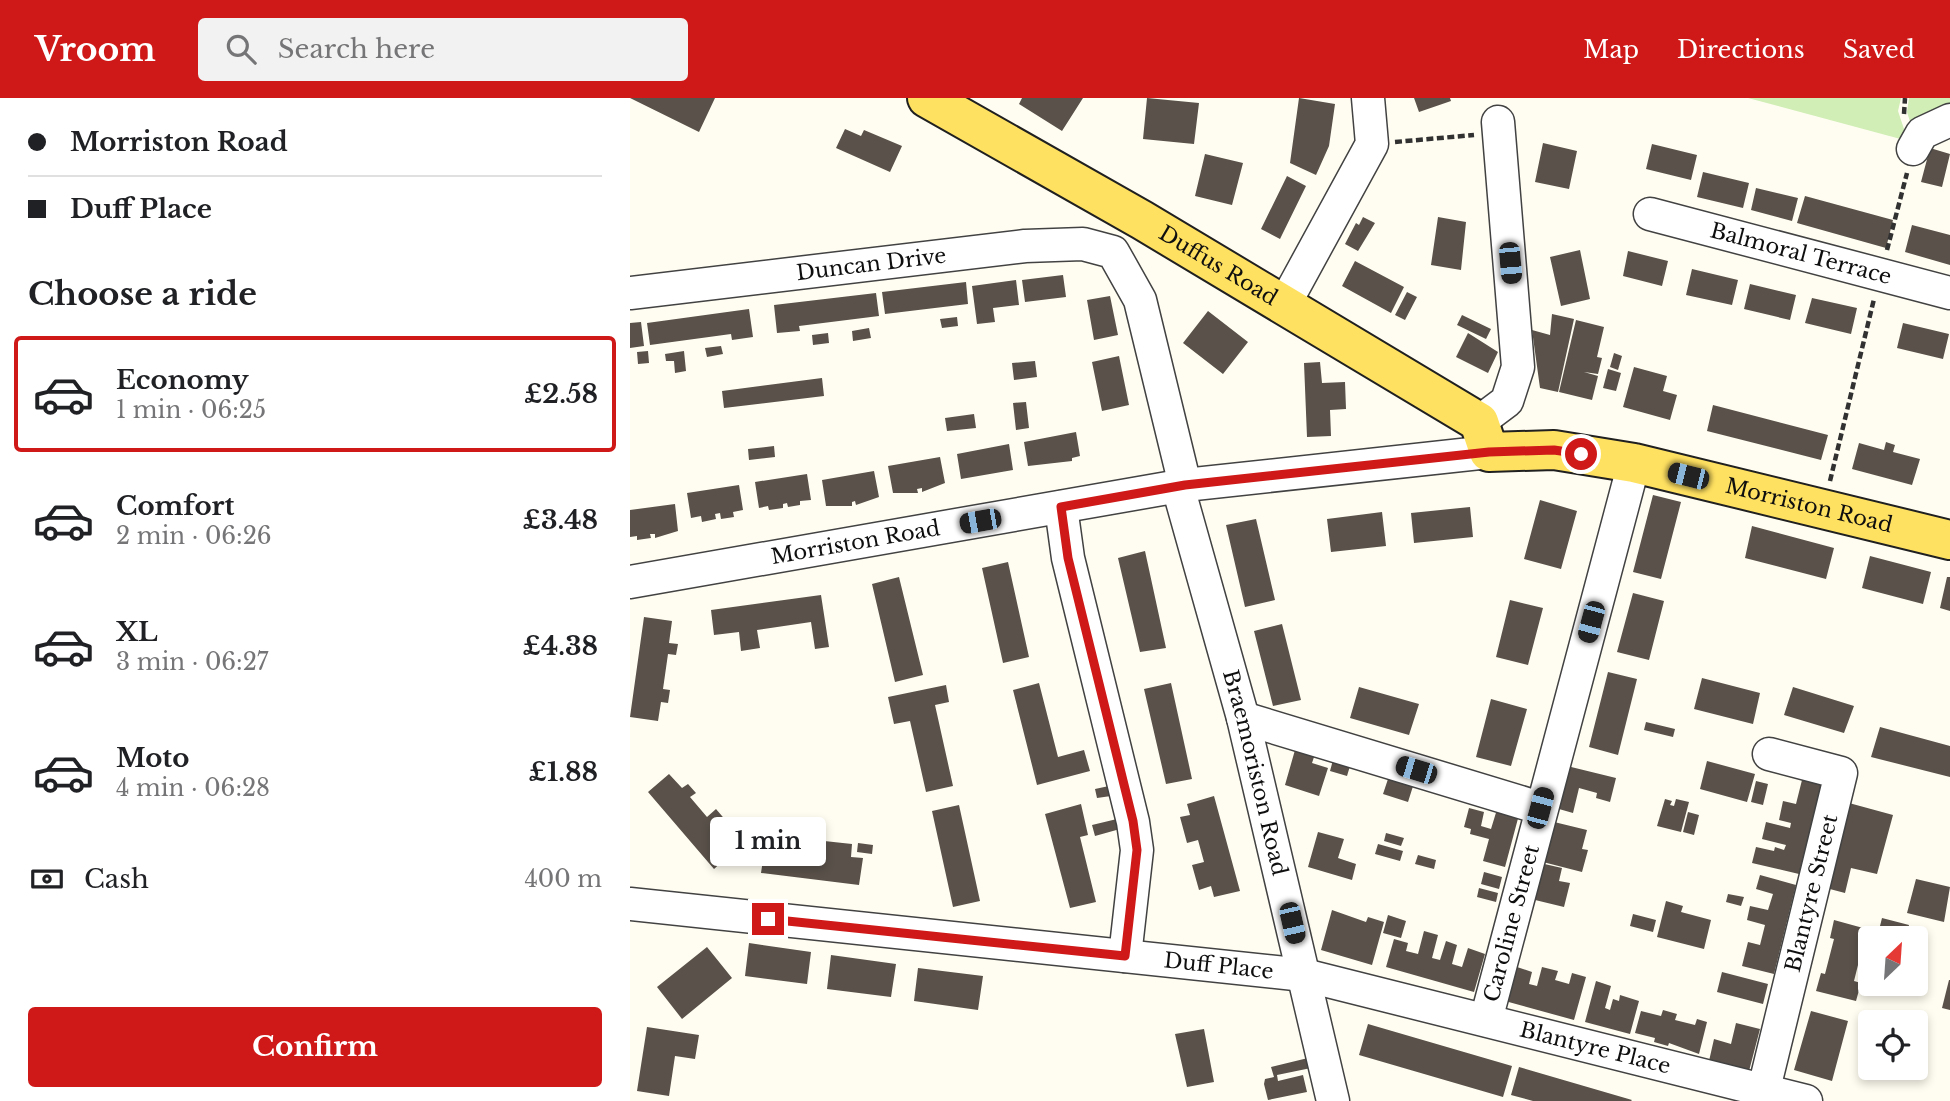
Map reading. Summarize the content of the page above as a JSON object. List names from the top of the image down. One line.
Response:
{"streets":{"main road":["Duffus Road","Morriston Road"],"street":["Balmoral Terrace","Duncan Drive","Braemoriston Road","Blantyre Street","Caroline Street","Duff Place","Blantyre Place"]},"crossings":[["Duncan Drive","Braemoriston Road"],["Duffus Road","Morriston Road"],["Morriston Road","Braemoriston Road"],["Morriston Road","Caroline Street"],["Braemoriston Road","Duff Place"],["Braemoriston Road","Blantyre Place"],["Blantyre Street","Blantyre Place"],["Caroline Street","Blantyre Place"],["Duff Place","Blantyre Place"]],"north":"top right","page":{"header":"Vroom","search":"Search here","nav":["Map","Directions","Saved"],"banner":["Morriston Road","Duff Place"],"heading":"Choose a ride","list":[{"name":"Economy","note":"1 min · 06:25","value":"£2.58"},{"name":"Comfort","note":"2 min · 06:26","value":"£3.48"},{"name":"XL","note":"3 min · 06:27","value":"£4.38"},{"name":"Moto","note":"4 min · 06:28","value":"£1.88"}],"bubble":"1 min","pay":["Cash","400 m"],"buttons":"Confirm"}}
